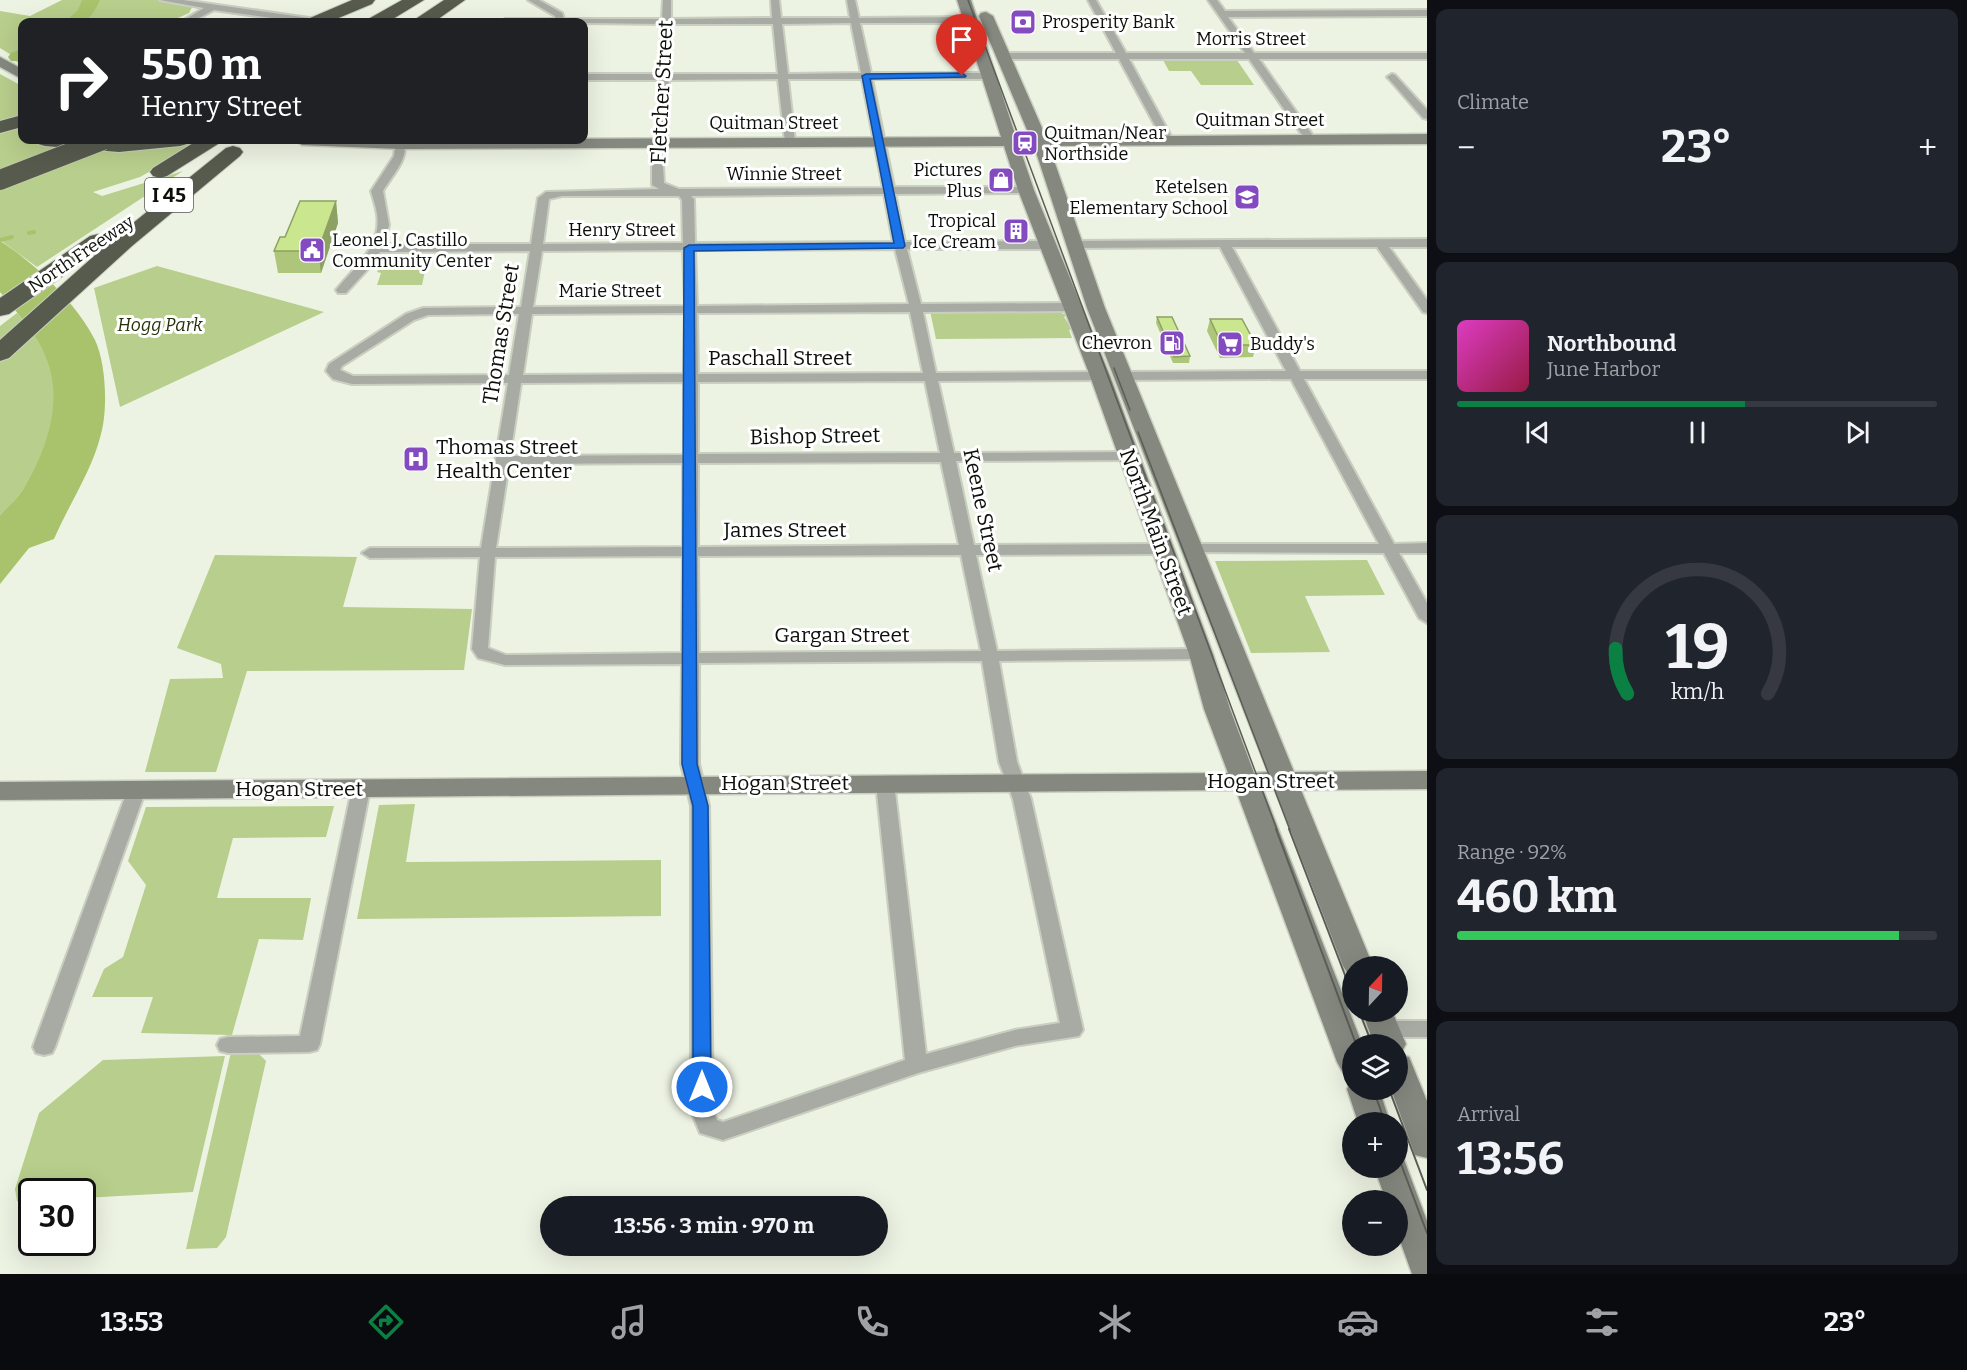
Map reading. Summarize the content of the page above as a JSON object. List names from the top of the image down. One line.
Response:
{"streets":{"highway":["North Freeway"],"main road":["Quitman Street","North Main Street","Hogan Street"],"street":["Morris Street","Fletcher Street","Winnie Street","Henry Street","Marie Street","Thomas Street","Paschall Street","Bishop Street","Keene Street","James Street","Gargan Street"]},"crossings":[["Morris Street","North Main Street"],["Fletcher Street","Quitman Street"],["Fletcher Street","Winnie Street"],["Fletcher Street","Henry Street"],["Fletcher Street","Marie Street"],["Fletcher Street","Paschall Street"],["Fletcher Street","Bishop Street"],["Fletcher Street","Keene Street"],["Fletcher Street","James Street"],["Fletcher Street","Gargan Street"],["Fletcher Street","Hogan Street"],["Quitman Street","Keene Street"],["Quitman Street","North Main Street"],["Winnie Street","Thomas Street"],["Winnie Street","Keene Street"],["Winnie Street","North Main Street"],["Henry Street","Thomas Street"],["Henry Street","Keene Street"],["Henry Street","North Main Street"],["Marie Street","Thomas Street"],["Marie Street","Paschall Street"],["Marie Street","Keene Street"],["Marie Street","North Main Street"],["Thomas Street","Paschall Street"],["Thomas Street","Bishop Street"],["Thomas Street","James Street"],["Thomas Street","Gargan Street"],["Paschall Street","Keene Street"],["Paschall Street","North Main Street"],["Bishop Street","Keene Street"],["Bishop Street","North Main Street"],["Keene Street","James Street"],["Keene Street","Gargan Street"],["Keene Street","Hogan Street"],["James Street","North Main Street"],["North Main Street","Gargan Street"],["North Main Street","Hogan Street"]],"parks":["Hogg Park"],"places":{"bank":["Prosperity Bank"],"station":["Quitman/Near Northside"],"shop":["Pictures Plus"],"school or university":["Ketelsen Elementary School"],"building":["Tropical Ice Cream"],"public building":["Leonel J. Castillo Community Center"],"fuel station":["Chevron"],"supermarket":["Buddy's"],"hospital":["Thomas Street Health Center"]},"north":"top","page":{"tile":["Climate",["Range · 92%","460 km"],["Arrival","13:56"]],"turn":["550 m","Henry Street"],"heat":["−","23°","+"],"song":["Northbound","June Harbor"],"map_buttons":["+","−"],"limit":"30","trip":"13:56 · 3 min · 970 m","tabs":["13:53","23°"],"gauge":["19","km/h"]}}
